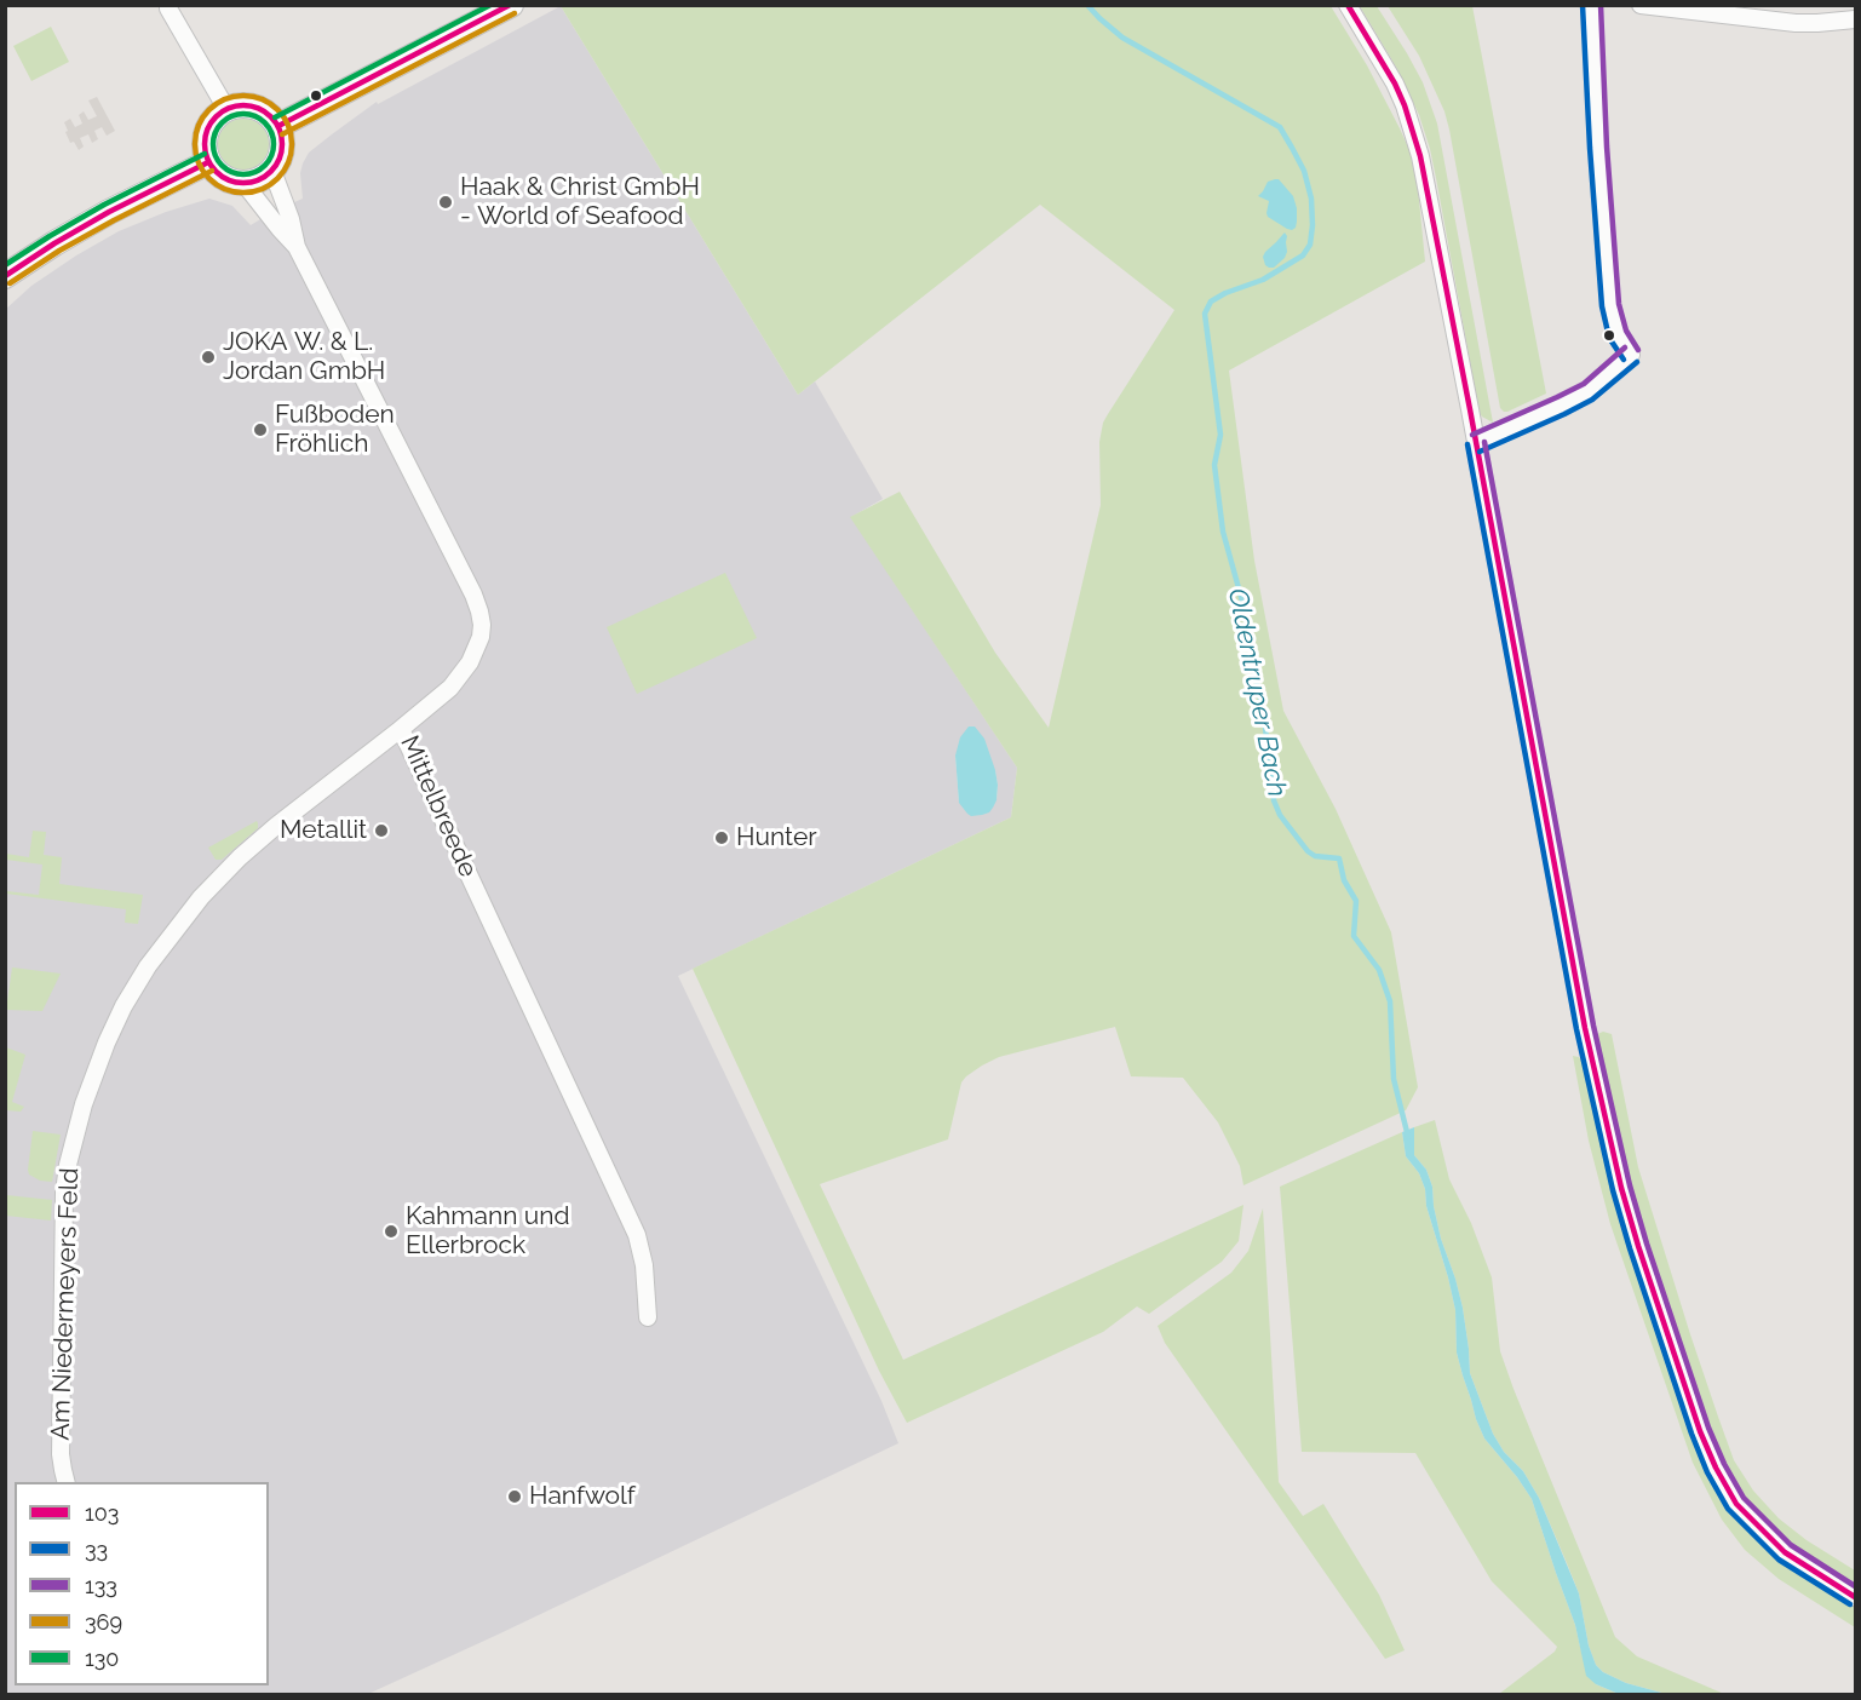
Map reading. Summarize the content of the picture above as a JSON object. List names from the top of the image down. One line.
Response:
{"streets":{"street":["Mittelbreede","Am Niedermeyers Feld"]},"crossings":[["Mittelbreede","Am Niedermeyers Feld"]],"water":["Oldentruper Bach"],"places":["Haak & Christ GmbH - World of Seafood","JOKA W. & L. Jordan GmbH","Fußboden Fröhlich","Metallit","Hunter","Kahmann und Ellerbrock","Hanfwolf"],"lines":["transit line 103","transit line 33","transit line 133","transit line 130","transit line 369"],"legend":["103","33","133","369","130"]}
